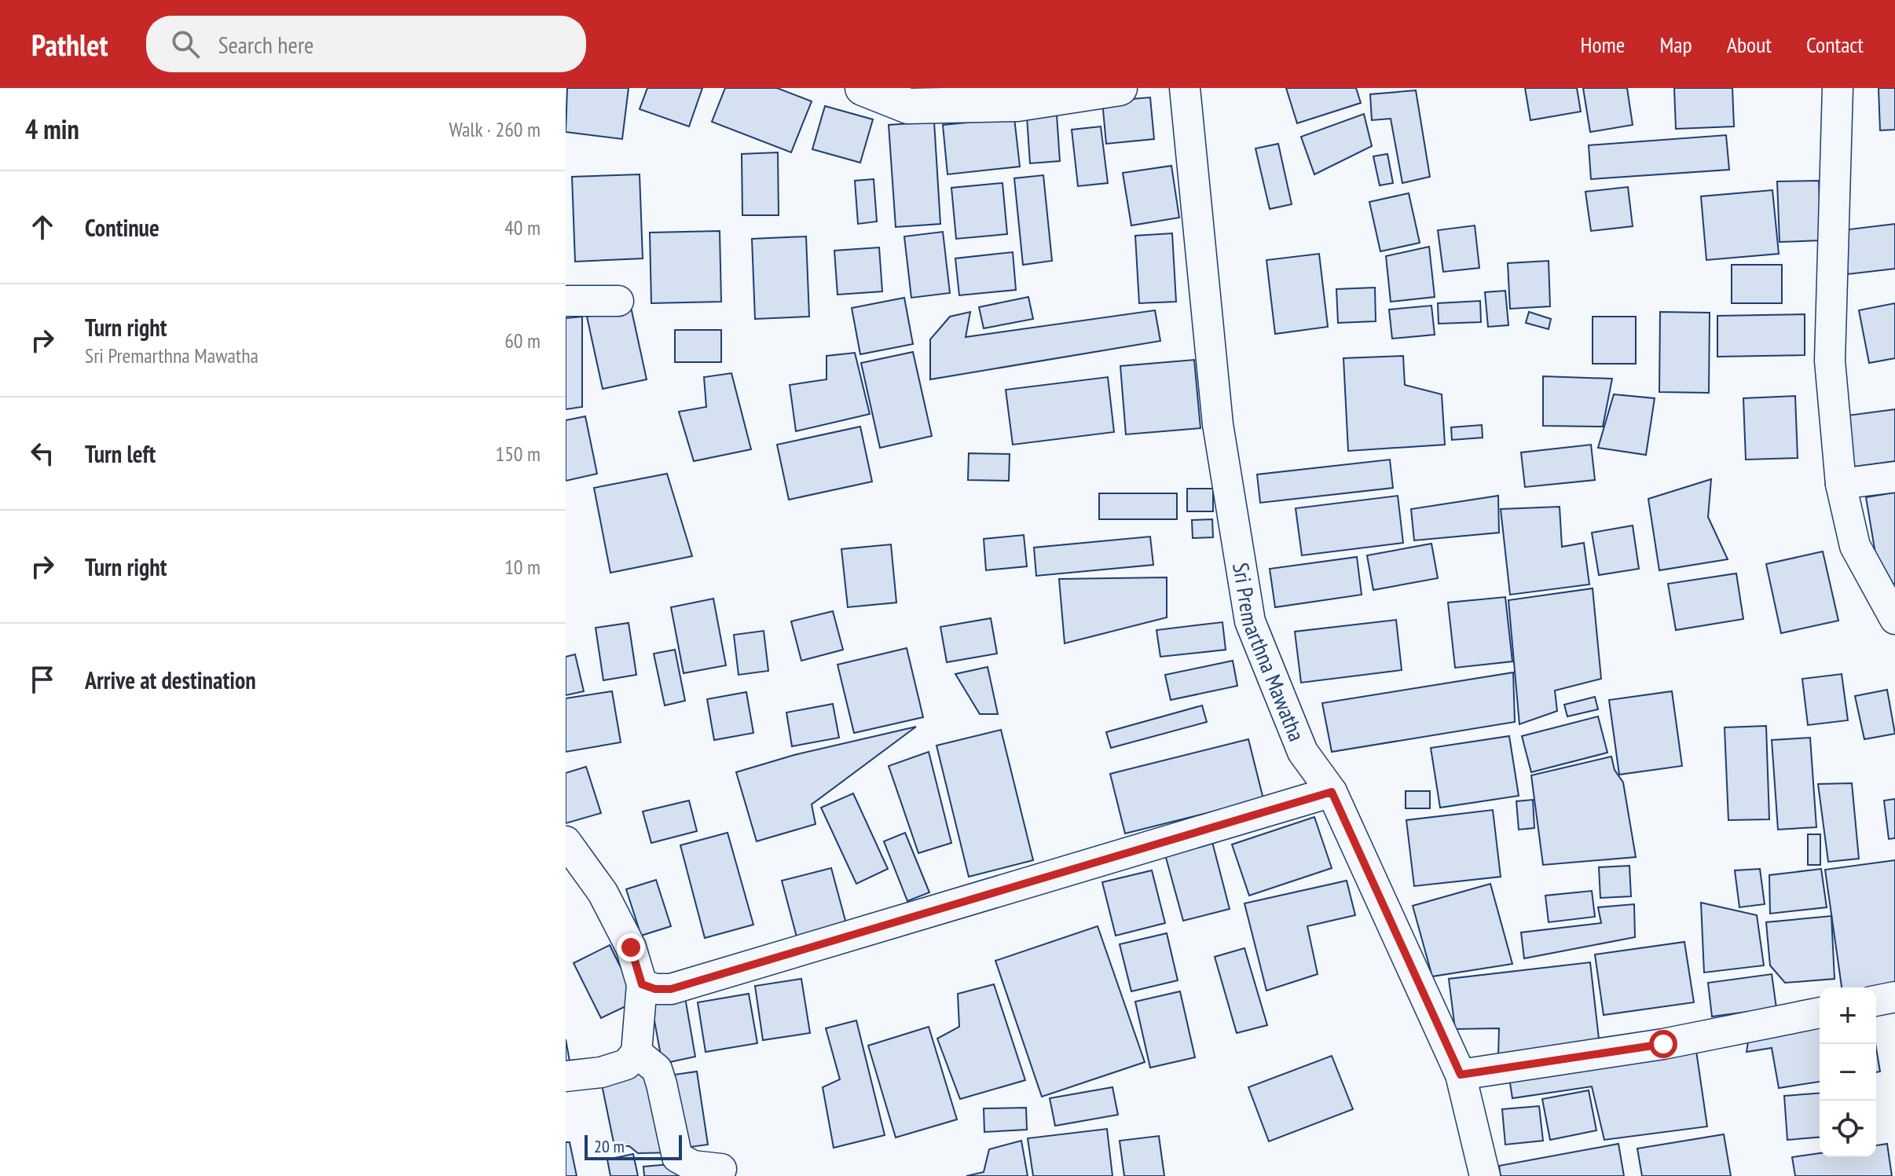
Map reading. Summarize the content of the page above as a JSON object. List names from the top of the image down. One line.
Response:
{"streets":{"street":["Sri Premarthna Mawatha"]},"scale_bar":"20 m","page":{"header":"Pathlet","search":"Search here","nav":["Home","Map","About","Contact"],"heading":["4 min","Walk · 260 m"],"list":[["Continue","40 m"],["Turn right","Sri Premarthna Mawatha","60 m"],["Turn left","150 m"],["Turn right","10 m"],"Arrive at destination"],"map_buttons":["+","−"],"scale":"20 m"}}
